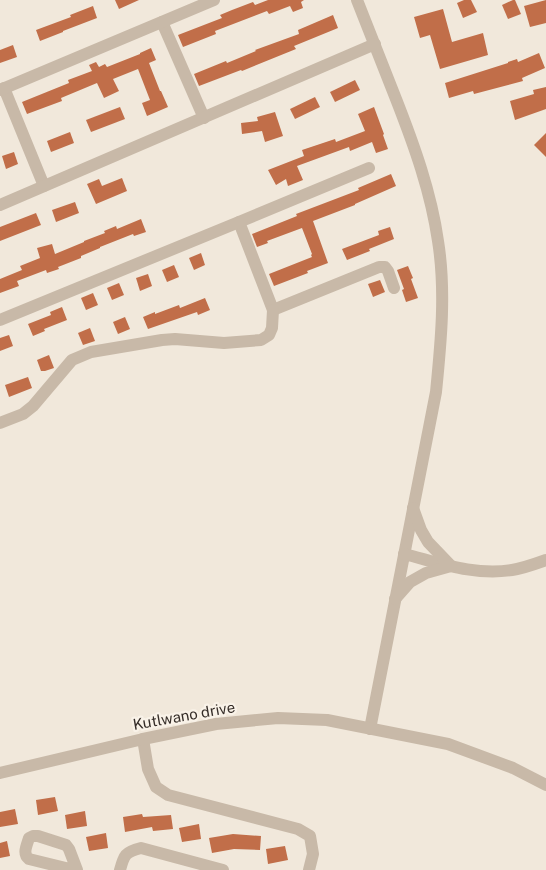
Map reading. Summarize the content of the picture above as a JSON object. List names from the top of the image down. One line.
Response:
{"streets":{"street":["Kutlwano drive"]}}
